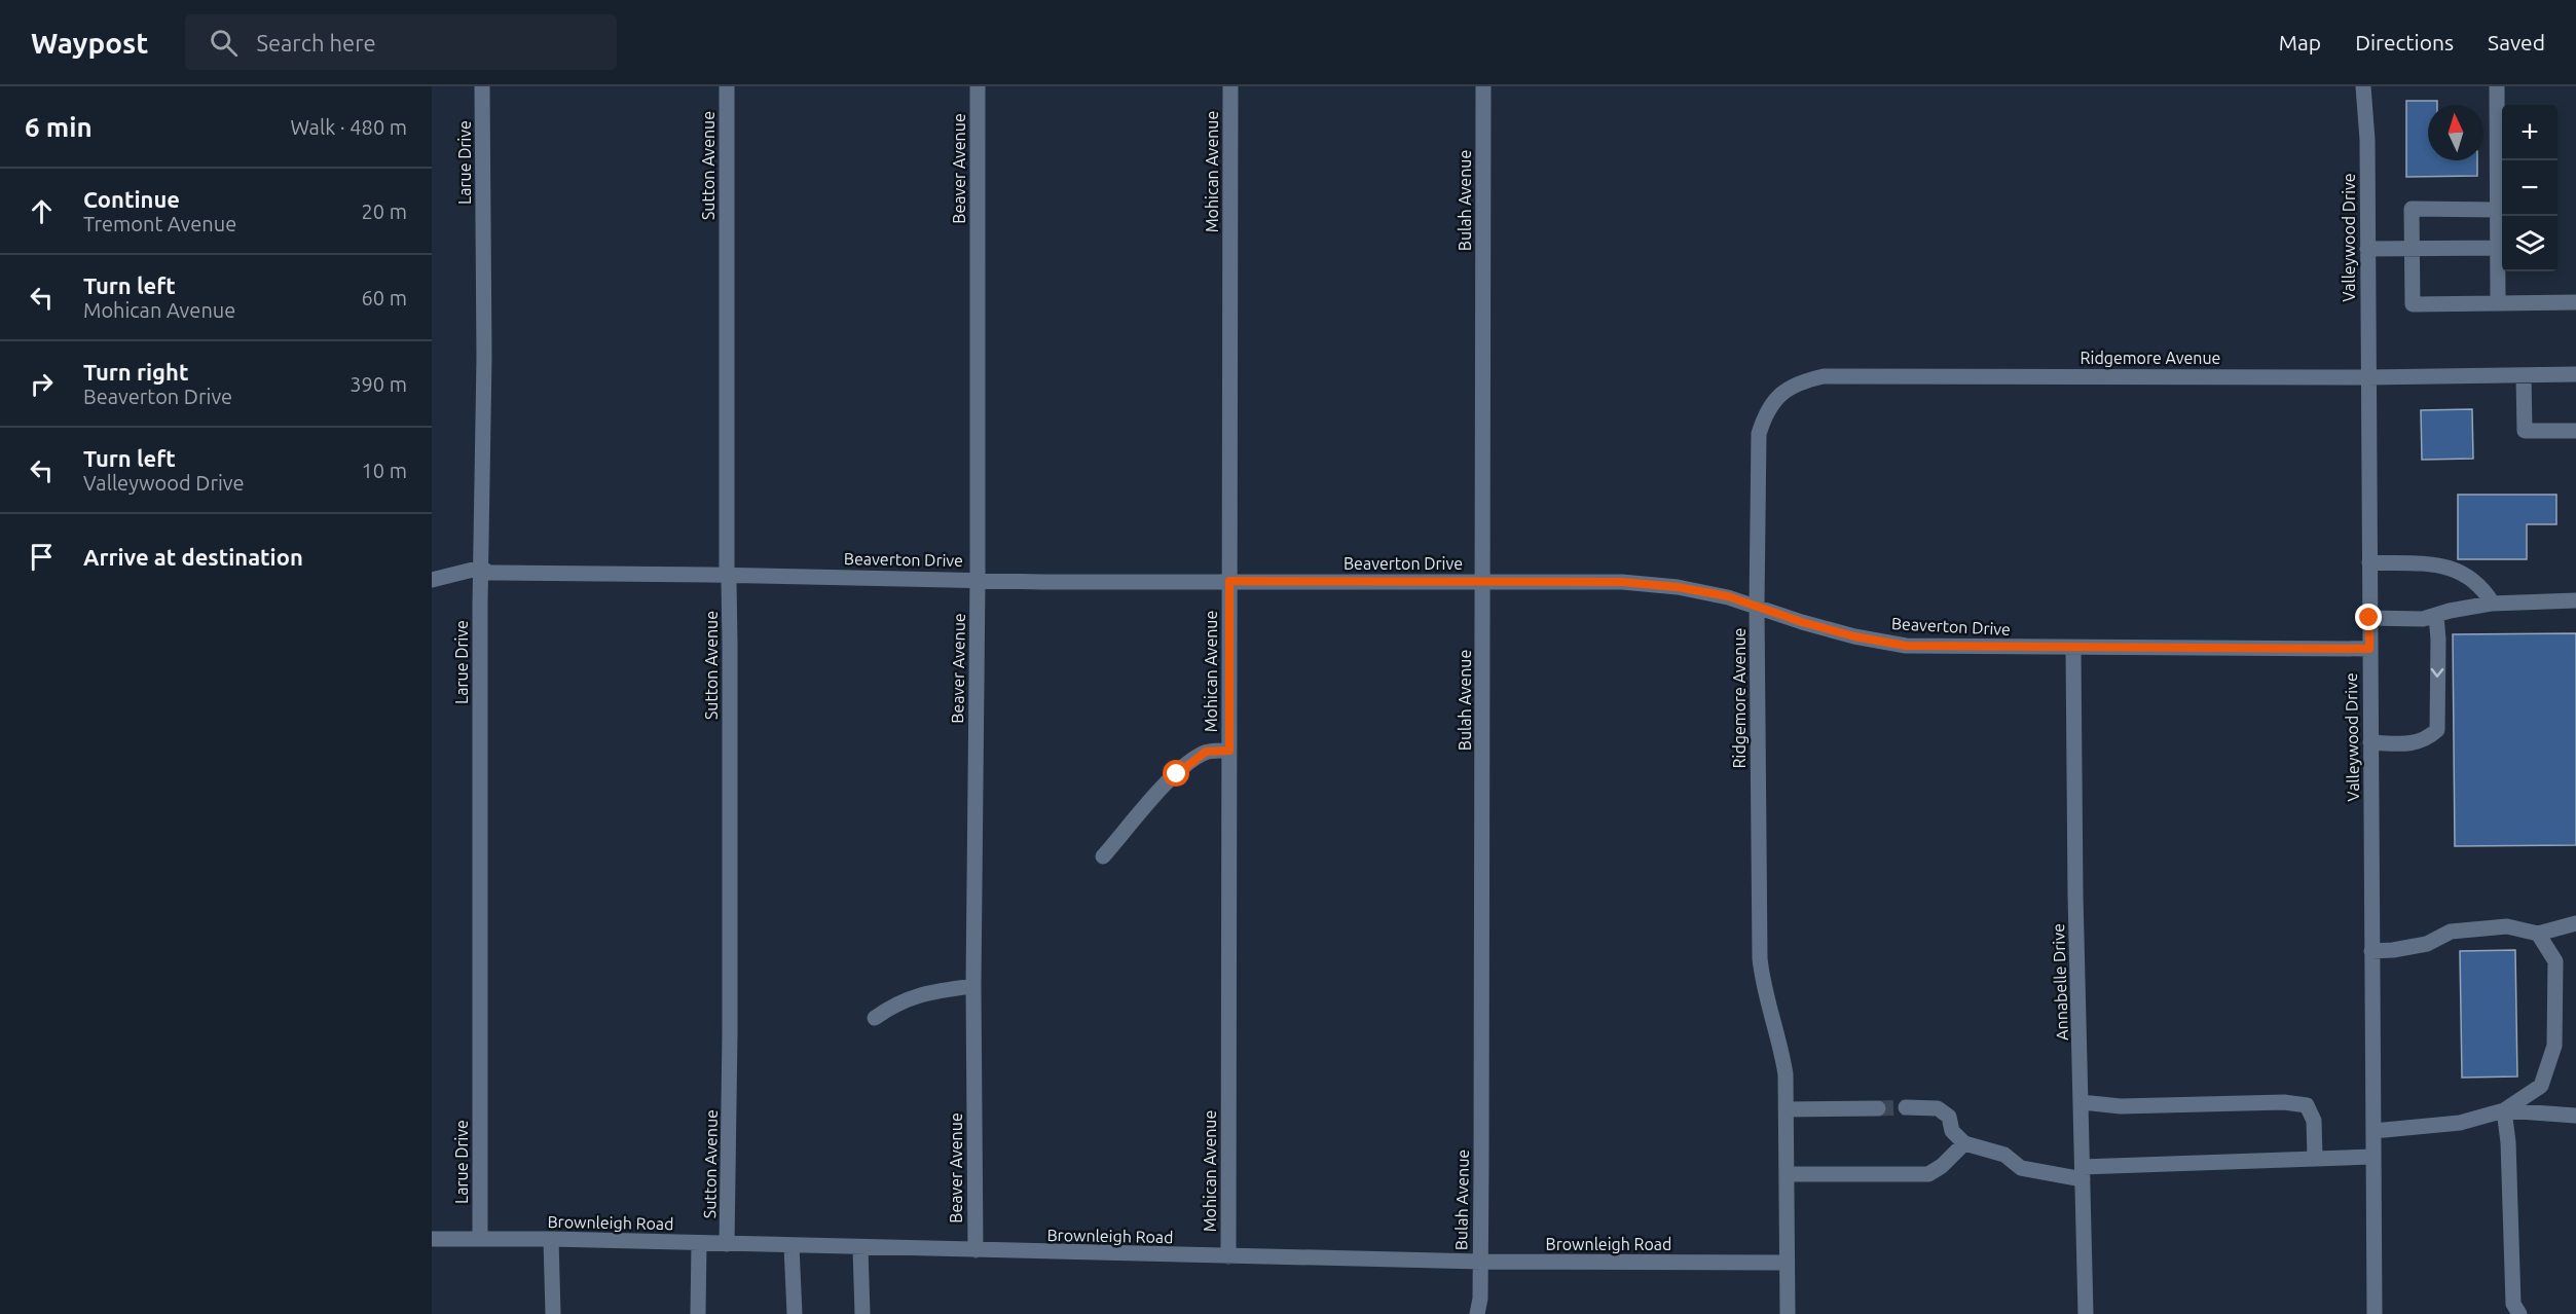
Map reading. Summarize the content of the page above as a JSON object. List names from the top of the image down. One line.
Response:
{"streets":{"street":["Larue Drive","Sutton Avenue","Beaver Avenue","Mohican Avenue","Bulah Avenue","Valleywood Drive","Ridgemore Avenue","Beaverton Drive","Annabelle Drive","Brownleigh Road"]},"crossings":[["Larue Drive","Beaverton Drive"],["Larue Drive","Brownleigh Road"],["Sutton Avenue","Beaverton Drive"],["Sutton Avenue","Brownleigh Road"],["Beaver Avenue","Beaverton Drive"],["Beaver Avenue","Brownleigh Road"],["Mohican Avenue","Beaverton Drive"],["Mohican Avenue","Brownleigh Road"],["Bulah Avenue","Beaverton Drive"],["Bulah Avenue","Brownleigh Road"],["Valleywood Drive","Ridgemore Avenue"],["Valleywood Drive","Beaverton Drive"],["Ridgemore Avenue","Beaverton Drive"],["Ridgemore Avenue","Brownleigh Road"],["Beaverton Drive","Annabelle Drive"]],"north":"top","page":{"header":"Waypost","search":"Search here","nav":["Map","Directions","Saved"],"heading":["6 min","Walk · 480 m"],"map_buttons":["+","−"],"list":[["Continue","Tremont Avenue","20 m"],["Turn left","Mohican Avenue","60 m"],["Turn right","Beaverton Drive","390 m"],["Turn left","Valleywood Drive","10 m"],"Arrive at destination"]}}
